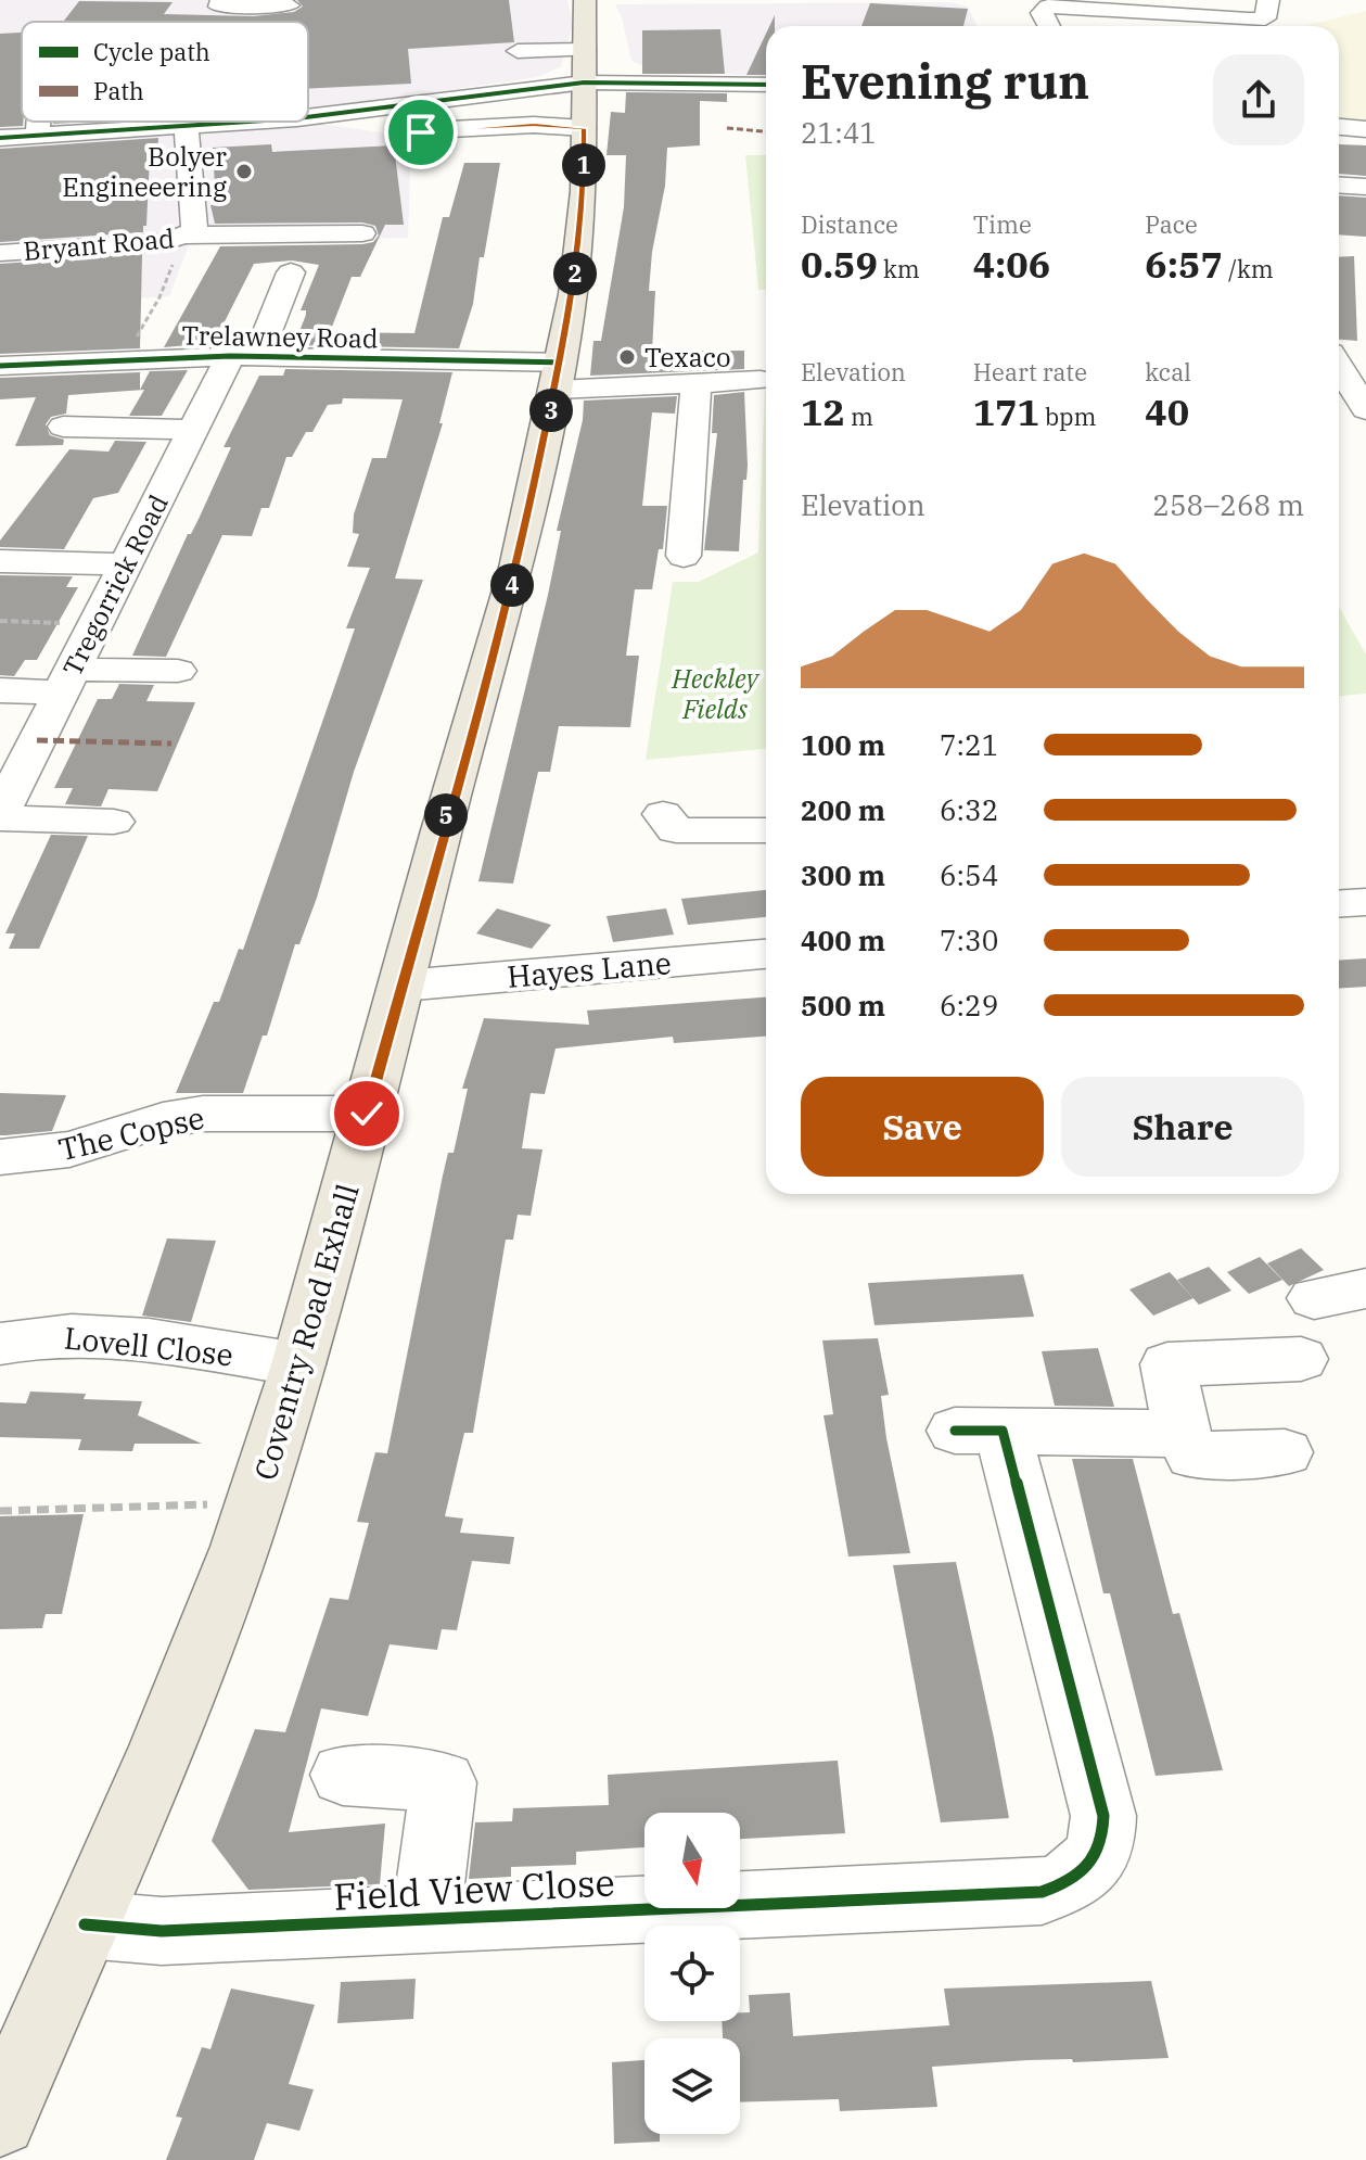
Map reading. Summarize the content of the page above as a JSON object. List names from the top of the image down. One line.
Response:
{"streets":{"main road":["Coventry Road Exhall"],"street":["Bryant Road","Trelawney Road","Tregorrick Road","Hayes Lane","The Copse","Lovell Close","Field View Close"]},"crossings":[["Trelawney Road","Tregorrick Road"],["Trelawney Road","Coventry Road Exhall"],["Hayes Lane","Coventry Road Exhall"],["The Copse","Coventry Road Exhall"],["Coventry Road Exhall","Lovell Close"],["Coventry Road Exhall","Field View Close"]],"parks":["Heckley Fields"],"places":["Bolyer Engineeering","Texaco"],"legend":["Cycle path","Path"],"north":"bottom","page":{"heading":["Evening run","21:41"],"pins":["1","2","3","4","5"],"stats":[["Distance","0.59 km"],["Time","4:06"],["Pace","6:57 /km"],["Elevation","12 m"],["Heart rate","171 bpm"],["kcal","40"]],"chart":["Elevation","258–268 m"],"list":[{"name":"100 m","note":"7:21"},{"name":"200 m","note":"6:32"},{"name":"300 m","note":"6:54"},{"name":"400 m","note":"7:30"},{"name":"500 m","note":"6:29"}],"buttons":["Save","Share"]}}
